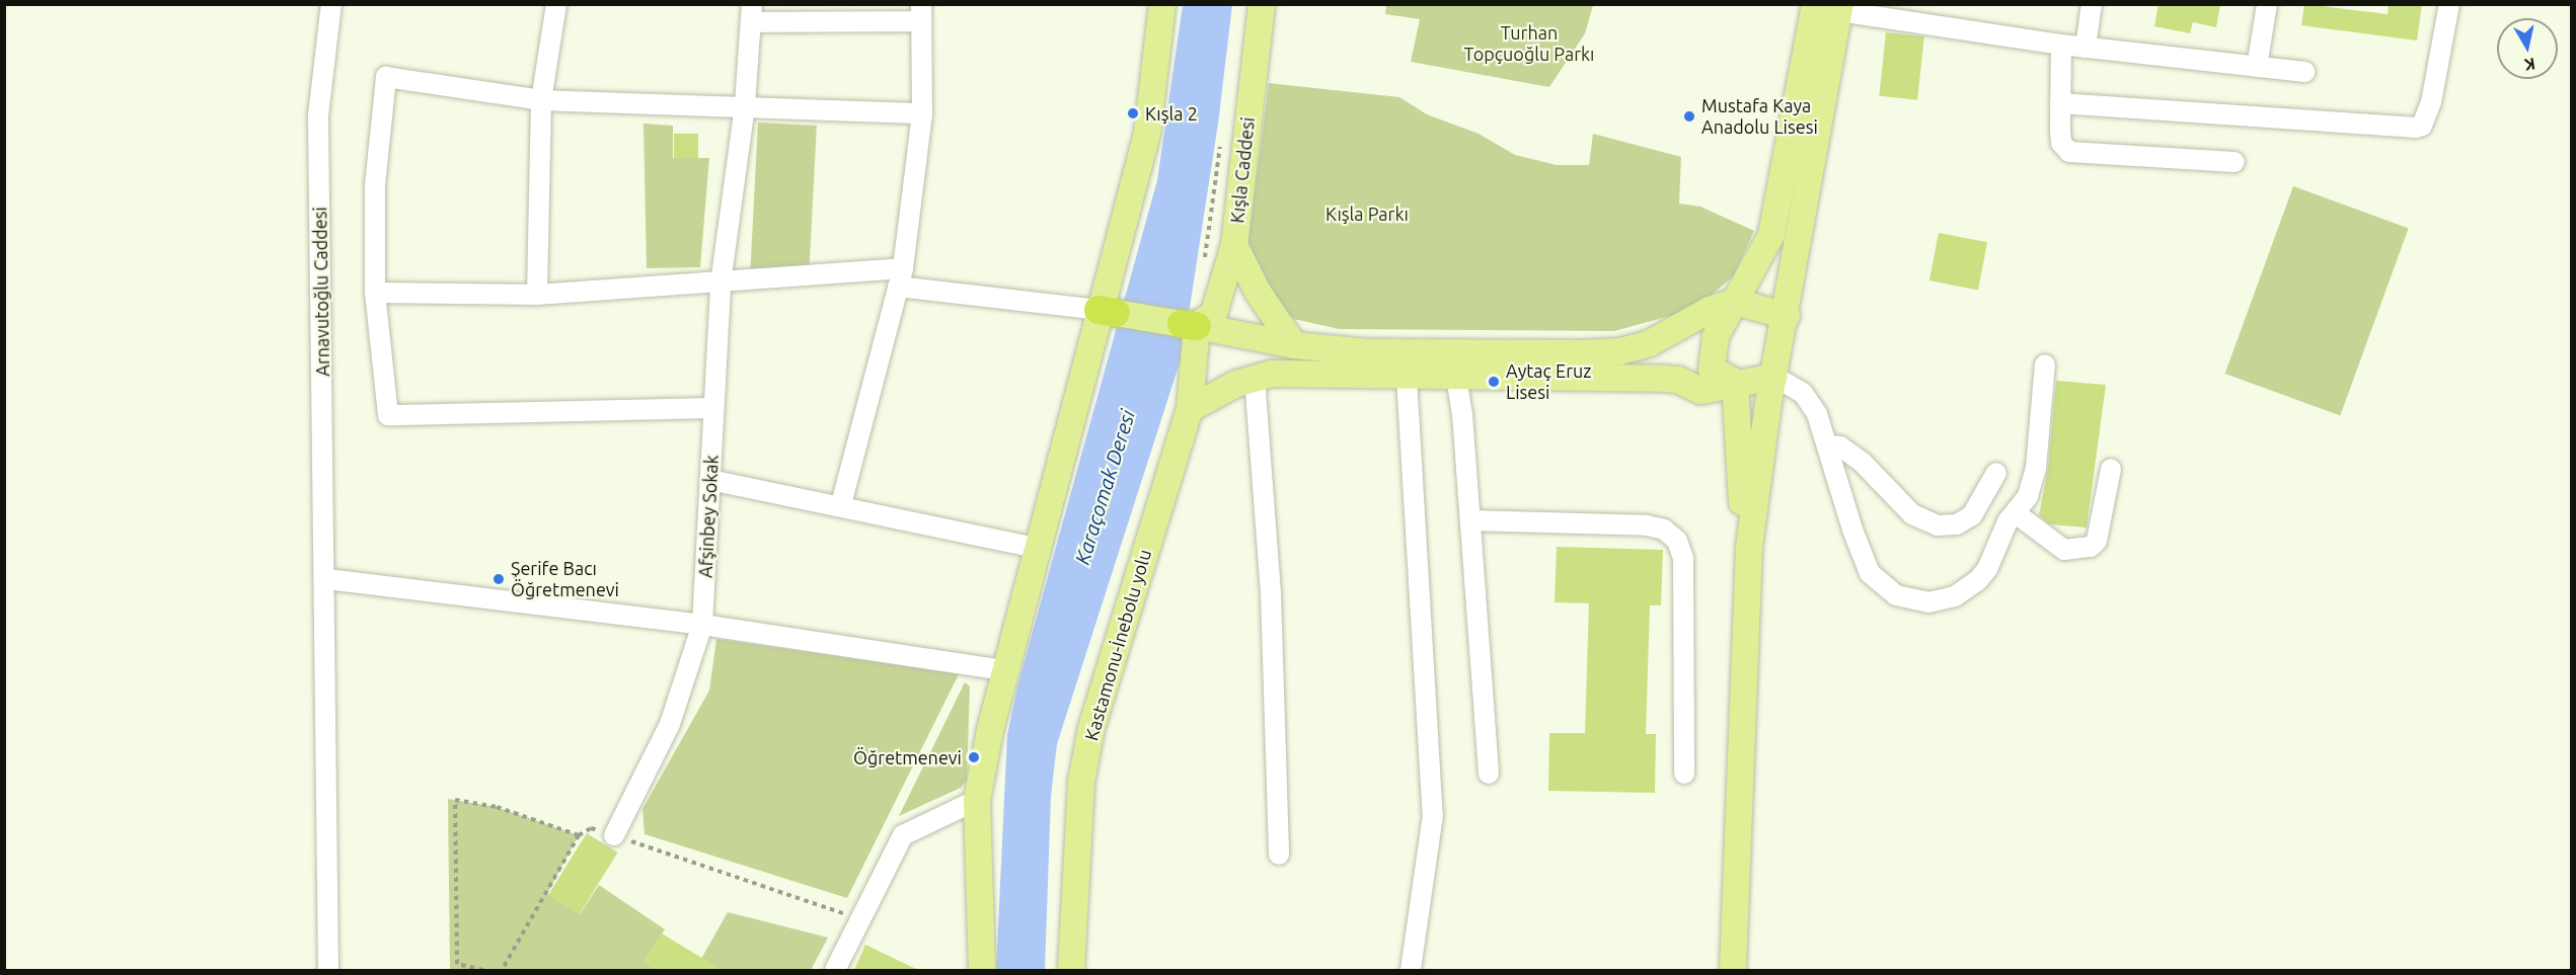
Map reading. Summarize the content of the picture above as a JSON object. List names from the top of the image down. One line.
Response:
{"streets":{"main road":["Kışla Caddesi","Kastamonu-İnebolu yolu"],"street":["Arnavutoğlu Caddesi","Afşinbey Sokak"]},"crossings":[["Kışla Caddesi","Kastamonu-İnebolu yolu"]],"water":["Karaçomak Deresi"],"parks":["Turhan Topçuoğlu Parkı","Kışla Parkı"],"places":["Kışla 2","Mustafa Kaya Anadolu Lisesi","Aytaç Eruz Lisesi","Şerife Bacı Öğretmenevi","Öğretmenevi"],"north":"bottom"}
